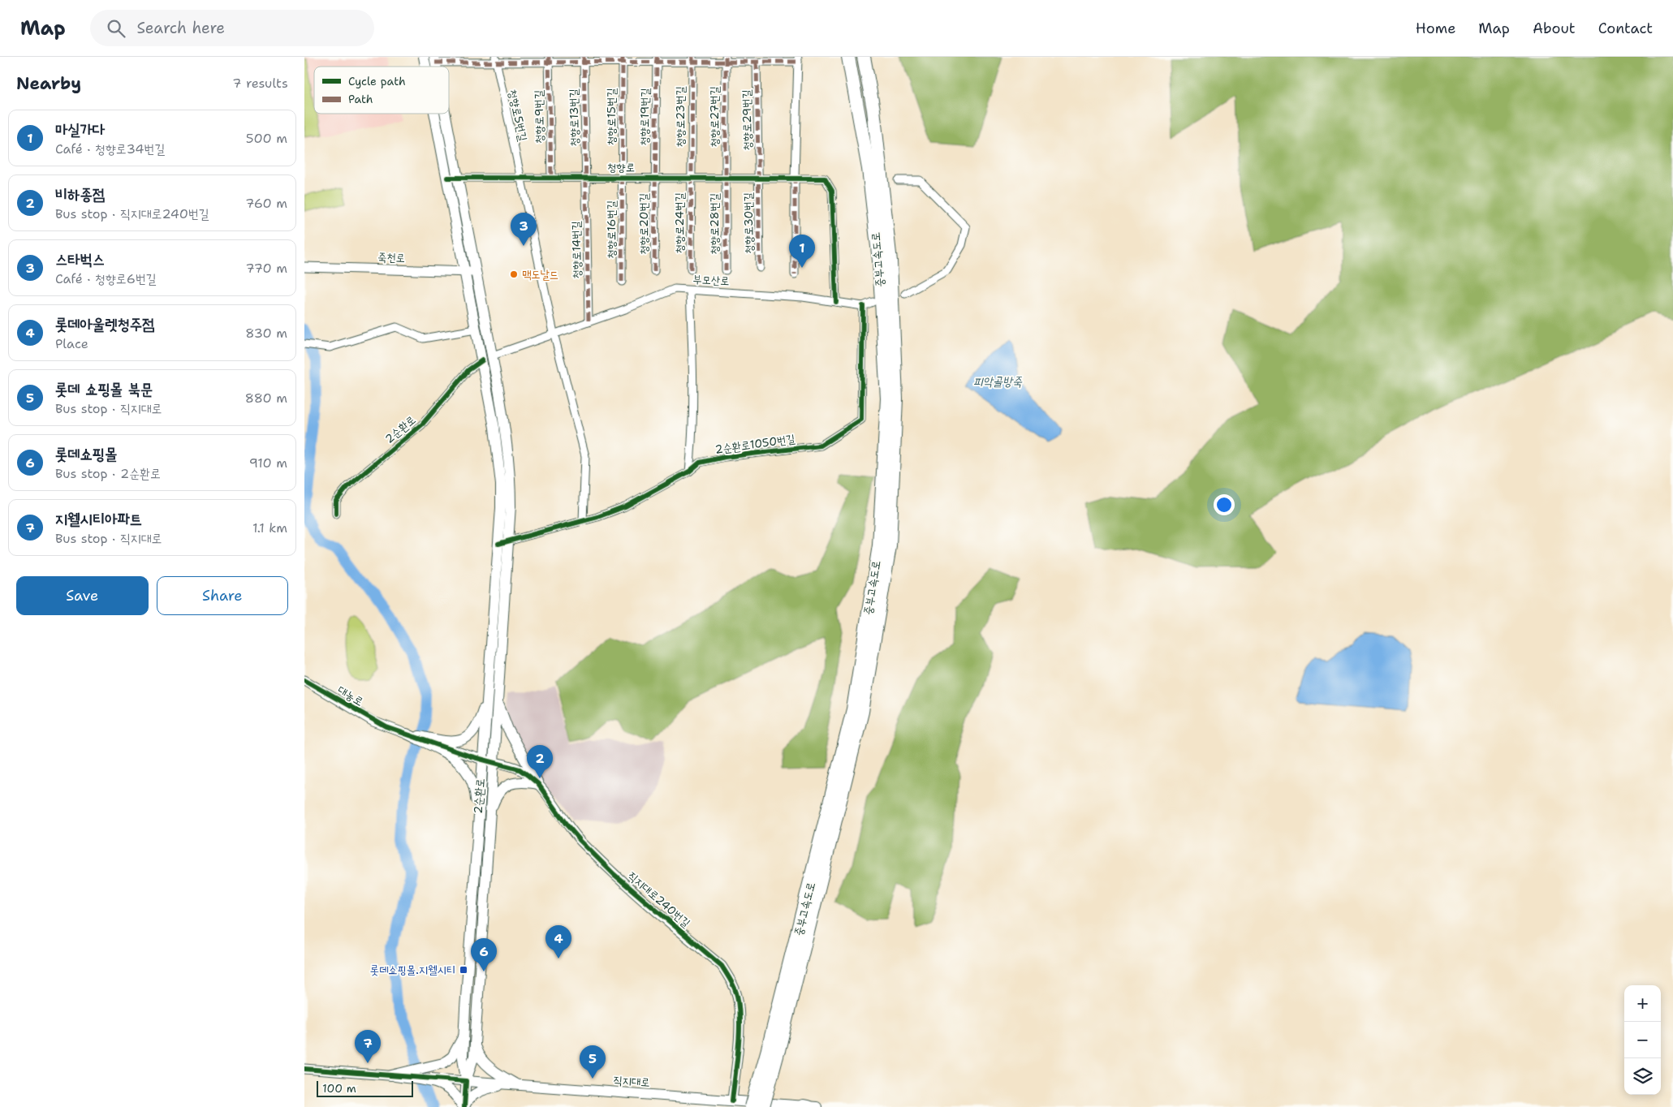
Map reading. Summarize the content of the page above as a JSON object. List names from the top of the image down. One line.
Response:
{"streets":{"highway":["중부고속도로"],"main road":["2순환로","직지대로"],"street":["청향로5번길","청향로9번길","청향로15번길","청향로19번길","청향로23번길","청향로27번길","청향로13번길","청향로29번길","청향로","청향로24번길","청향로30번길","청향로20번길","청향로28번길","청향로16번길","청향로14번길","죽천로","부모산로","2순환로1050번길","대농로","직지대로240번길"]},"crossings":[["청향로5번길","청향로"],["청향로5번길","부모산로"],["청향로9번길","청향로"],["청향로15번길","청향로"],["청향로15번길","청향로16번길"],["청향로19번길","청향로"],["청향로19번길","청향로20번길"],["청향로23번길","청향로"],["청향로23번길","청향로24번길"],["청향로27번길","청향로"],["청향로27번길","청향로28번길"],["청향로13번길","청향로"],["청향로13번길","청향로14번길"],["청향로29번길","청향로"],["청향로29번길","청향로30번길"],["청향로","청향로24번길"],["청향로","청향로30번길"],["청향로","청향로20번길"],["청향로","청향로28번길"],["청향로","청향로16번길"],["청향로","청향로14번길"],["청향로","부모산로"],["청향로","2순환로"],["청향로14번길","부모산로"],["죽천로","2순환로"],["부모산로","2순환로"],["부모산로","2순환로1050번길"],["2순환로","2순환로1050번길"],["2순환로","직지대로240번길"],["2순환로","직지대로"],["직지대로240번길","직지대로"]],"water":["피악골방죽"],"places":{"other":["맥도날드"],"transit":["롯데쇼핑몰.지웰시티"]},"legend":["Cycle path","Path"],"scale_bar":"100 m","page":{"header":"Map","search":"Search here","nav":["Home","Map","About","Contact"],"heading":["Nearby","7 results"],"list":[{"mark":"1","name":"마실가다","note":"Café · 청향로34번길","value":"500 m"},{"mark":"2","name":"비하종점","note":"Bus stop · 직지대로240번길","value":"760 m"},{"mark":"3","name":"스타벅스","note":"Café · 청향로6번길","value":"770 m"},{"mark":"4","name":"롯데아울렛청주점","note":"Place","value":"830 m"},{"mark":"5","name":"롯데 쇼핑몰 북문","note":"Bus stop · 직지대로","value":"880 m"},{"mark":"6","name":"롯데쇼핑몰","note":"Bus stop · 2순환로","value":"910 m"},{"mark":"7","name":"지웰시티아파트","note":"Bus stop · 직지대로","value":"1.1 km"}],"pins":["3","1","2","4","6","7","5"],"buttons":["Save","Share"],"map_buttons":["+","−"],"scale":"100 m"}}
